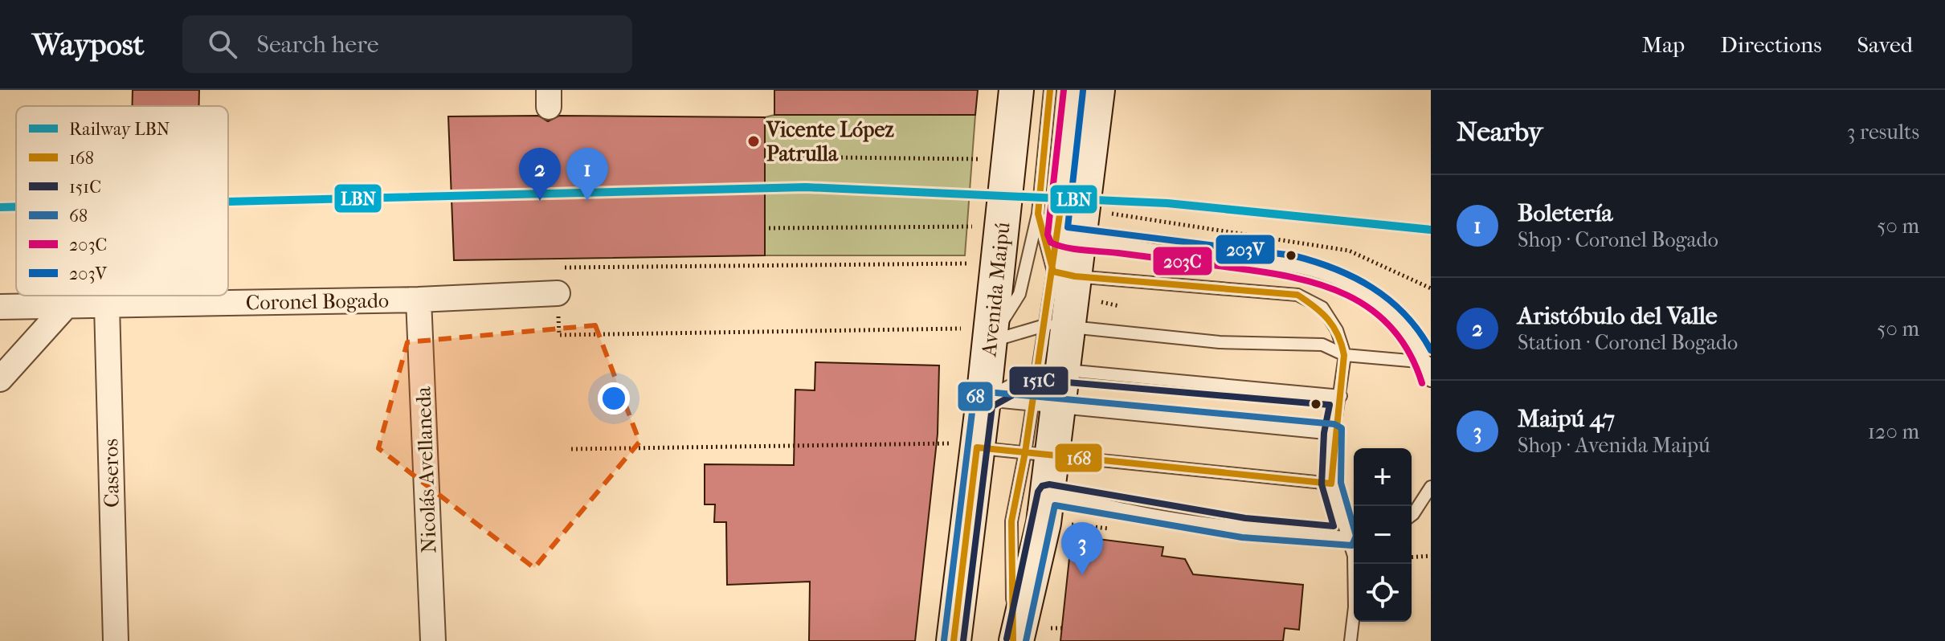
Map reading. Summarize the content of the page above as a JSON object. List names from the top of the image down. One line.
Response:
{"streets":{"main road":["Avenida Maipú"],"street":["Coronel Bogado","Nicolás Avellaneda","Caseros"]},"crossings":[["Coronel Bogado","Nicolás Avellaneda"],["Coronel Bogado","Caseros"]],"places":["Vicente López Patrulla"],"lines":["transit line 168","transit line 203C","transit line 203V","rail line LBN","transit line 151C","transit line 68"],"legend":["Railway LBN","168","151C","68","203C","203V"],"page":{"header":"Waypost","search":"Search here","nav":["Map","Directions","Saved"],"heading":["Nearby","3 results"],"pins":["1","2","3"],"list":[{"mark":"1","name":"Boletería","note":"Shop · Coronel Bogado","value":"50 m"},{"mark":"2","name":"Aristóbulo del Valle","note":"Station · Coronel Bogado","value":"50 m"},{"mark":"3","name":"Maipú 47","note":"Shop · Avenida Maipú","value":"120 m"}],"map_buttons":["+","−"]}}
